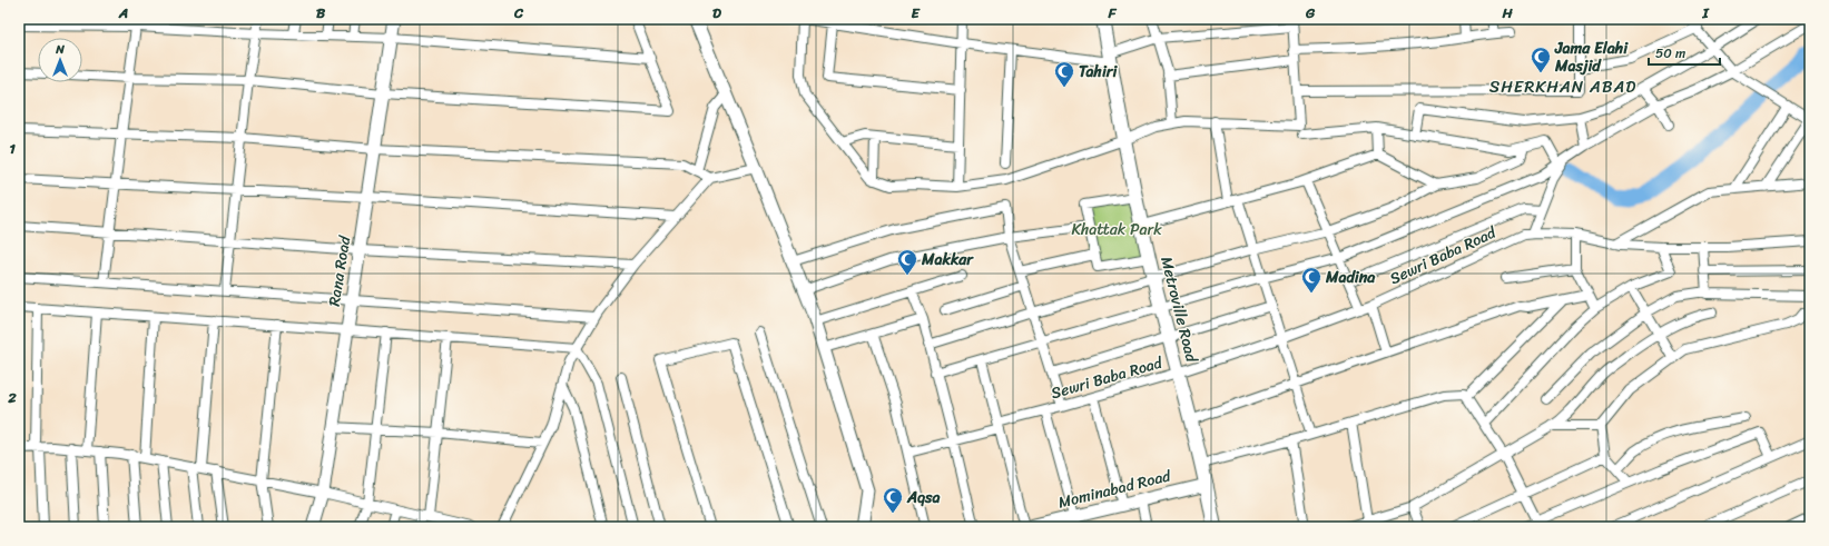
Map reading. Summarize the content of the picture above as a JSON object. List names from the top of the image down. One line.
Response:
{"streets":{"main road":["Metroville Road"],"street":["Sewri Baba Road","Rana Road","Mominabad Road"]},"crossings":[["Sewri Baba Road","Metroville Road"],["Metroville Road","Mominabad Road"]],"districts":["SHERKHAN ABAD"],"parks":["Khattak Park"],"places":{"mosque":["Jama Elahi Masjid","Tahiri","Makkar","Madina","Aqsa"]},"scale_bar":"50 m","north":"top","grid":{"columns":["A","B","C","D","E","F","G","H","I"],"rows":["1","2"]}}
